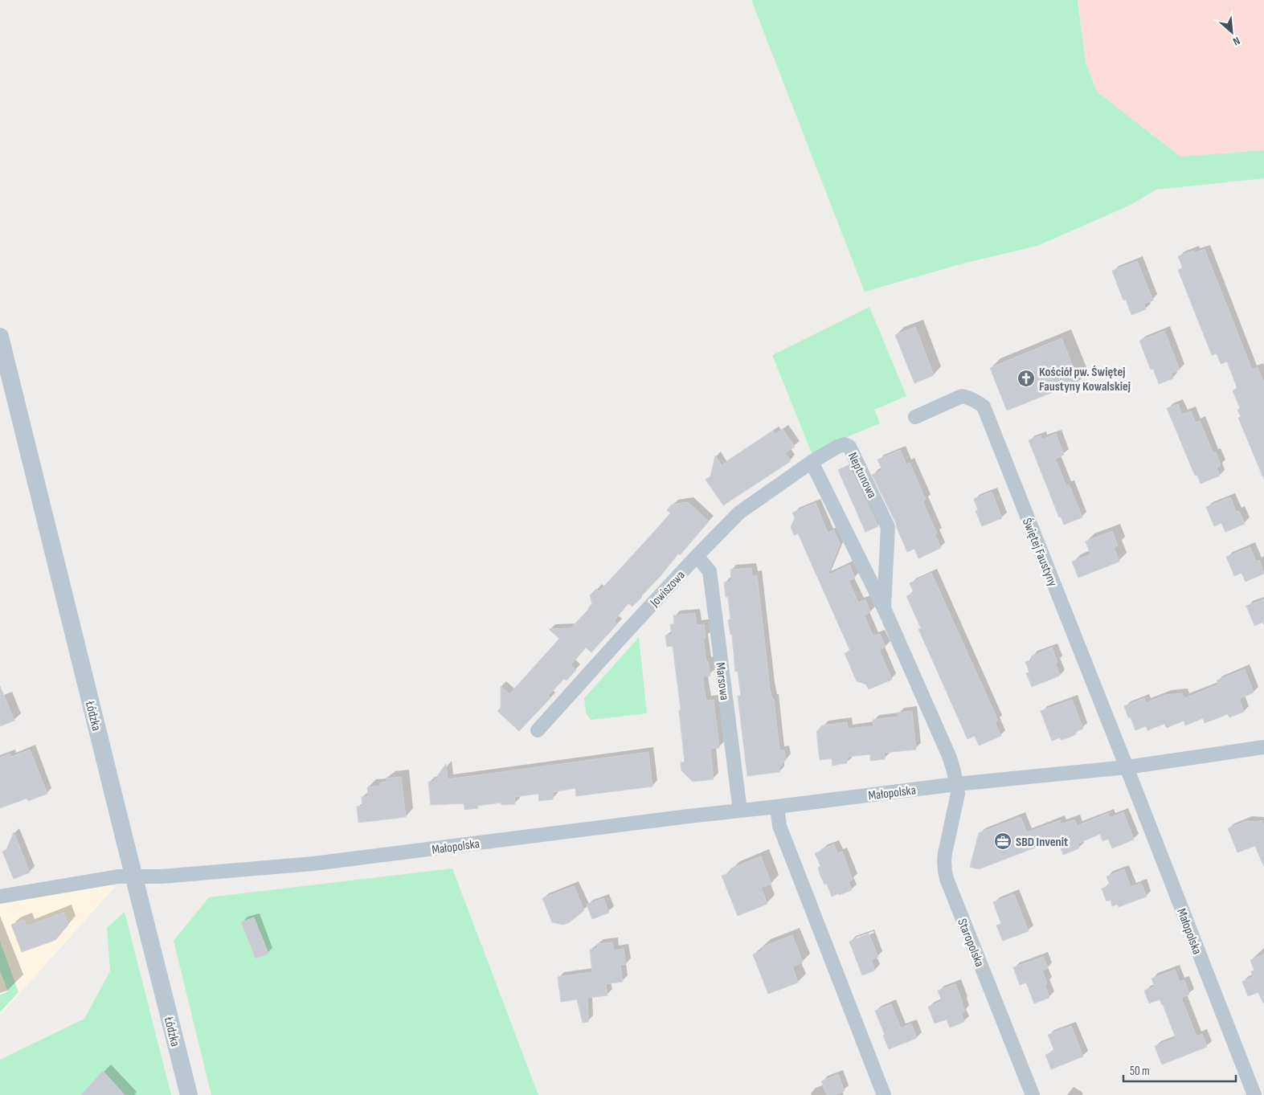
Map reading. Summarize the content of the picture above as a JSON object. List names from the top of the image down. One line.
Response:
{"streets":{"street":["Neptunowa","Świętej Faustyny","Jowiszowa","Marsowa","Łódzka","Małopolska","Staropolska"]},"crossings":[["Neptunowa","Jowiszowa"],["Neptunowa","Małopolska"],["Neptunowa","Staropolska"],["Świętej Faustyny","Małopolska"],["Jowiszowa","Marsowa"],["Marsowa","Małopolska"],["Łódzka","Małopolska"],["Małopolska","Staropolska"]],"places":{"church":["Kościół pw. Świętej Faustyny Kowalskiej"],"office":["SBD Invenit"]},"scale_bar":"50 m","north":"bottom right"}
